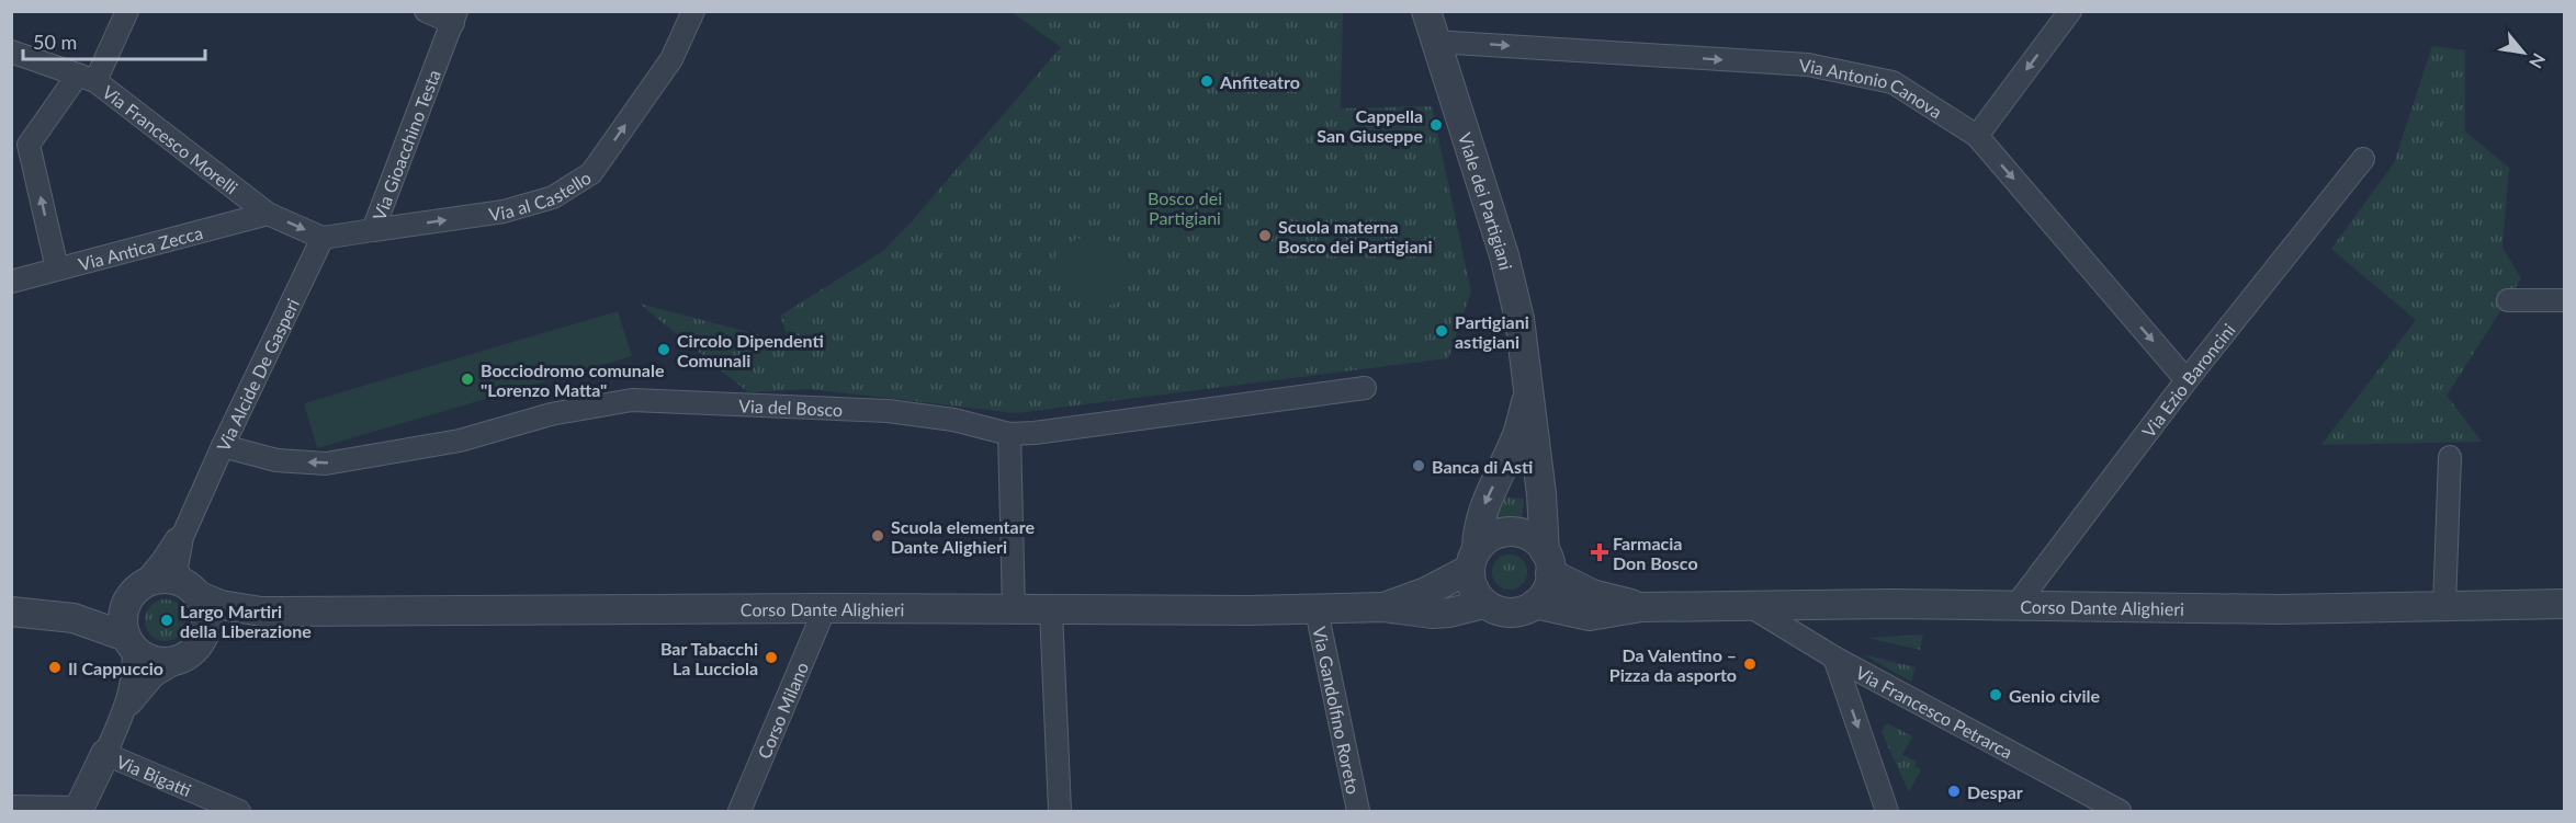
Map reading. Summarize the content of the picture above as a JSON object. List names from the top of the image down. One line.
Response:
{"streets":{"street":["Via Antonio Canova","Via Francesco Morelli","Via Gioacchino Testa","Via al Castello","Viale dei Partigiani","Via Antica Zecca","Via Alcide De Gasperi","Via Ezio Baroncini","Via del Bosco","Corso Dante Alighieri","Corso Milano","Via Gandolfino Roreto","Via Francesco Petrarca","Via Bigatti"]},"crossings":[["Via Antonio Canova","Viale dei Partigiani"],["Via Antonio Canova","Via Ezio Baroncini"],["Via Francesco Morelli","Via Gioacchino Testa"],["Via Francesco Morelli","Via Antica Zecca"],["Via Francesco Morelli","Via Alcide De Gasperi"],["Via Gioacchino Testa","Via al Castello"],["Via Gioacchino Testa","Via Alcide De Gasperi"],["Viale dei Partigiani","Corso Dante Alighieri"],["Via Alcide De Gasperi","Via del Bosco"],["Via Alcide De Gasperi","Corso Dante Alighieri"],["Via Ezio Baroncini","Corso Dante Alighieri"],["Corso Dante Alighieri","Corso Milano"],["Corso Dante Alighieri","Via Gandolfino Roreto"],["Corso Dante Alighieri","Via Francesco Petrarca"]],"one_way":["Via Antonio Canova","Via al Castello","Via del Bosco"],"parks":["Bosco dei Partigiani"],"places":{"other":["Anfiteatro","Cappella San Giuseppe","Scuola materna Bosco dei Partigiani","Partigiani astigiani","Circolo Dipendenti Comunali","Bocciodromo comunale \"Lorenzo Matta\"","Banca di Asti","Scuola elementare Dante Alighieri","Largo Martiri della Liberazione","Bar Tabacchi La Lucciola","Da Valentino – Pizza da asporto","Il Cappuccio","Genio civile","Despar"],"health":["Farmacia Don Bosco"]},"scale_bar":"50 m","north":"bottom right"}
